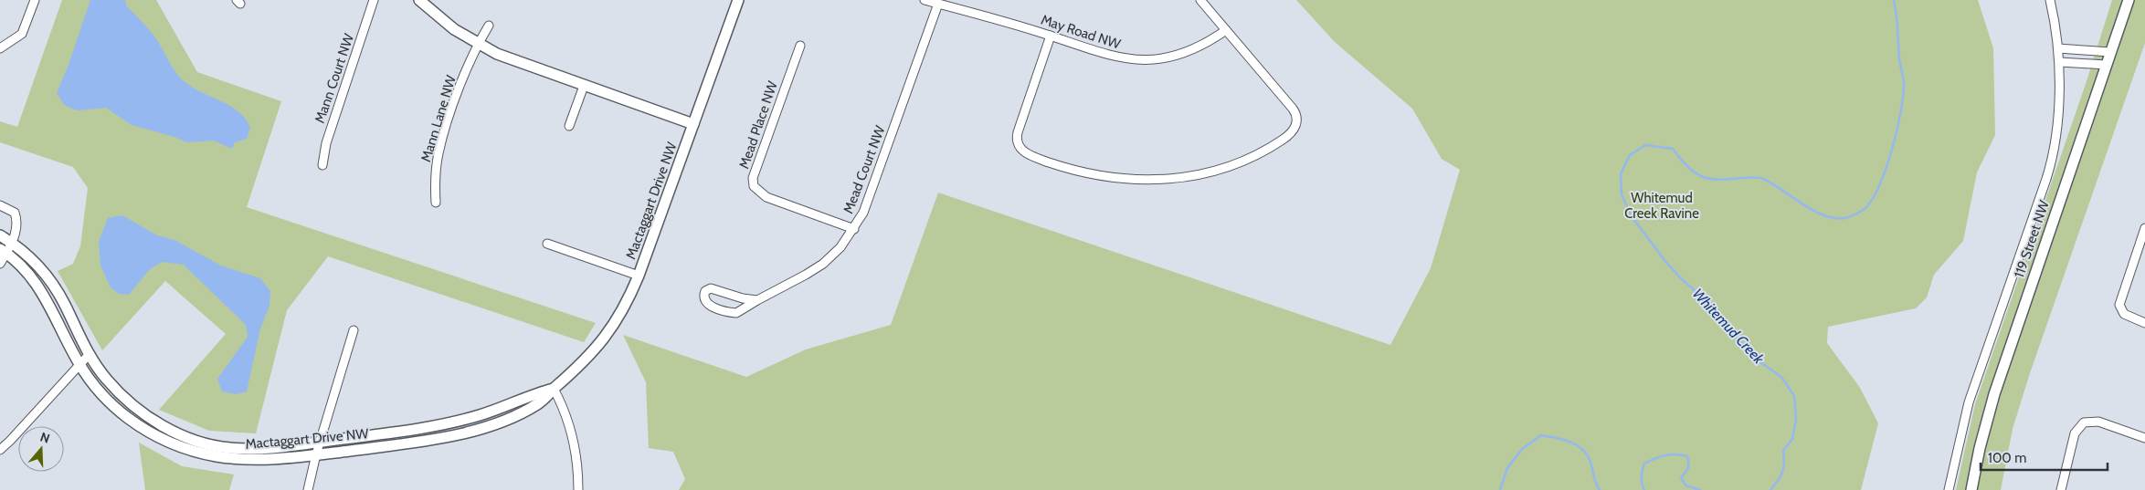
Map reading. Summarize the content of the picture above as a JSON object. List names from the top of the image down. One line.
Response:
{"streets":{"street":["May Road NW","Mann Court NW","Mann Lane NW","Mead Place NW","Mead Court NW","Mactaggart Drive NW","119 Street NW"]},"crossings":[["May Road NW","Mead Court NW"],["Mead Place NW","Mead Court NW"]],"water":["Whitemud Creek"],"parks":["Whitemud Creek Ravine"],"scale_bar":"100 m","north":"top"}
